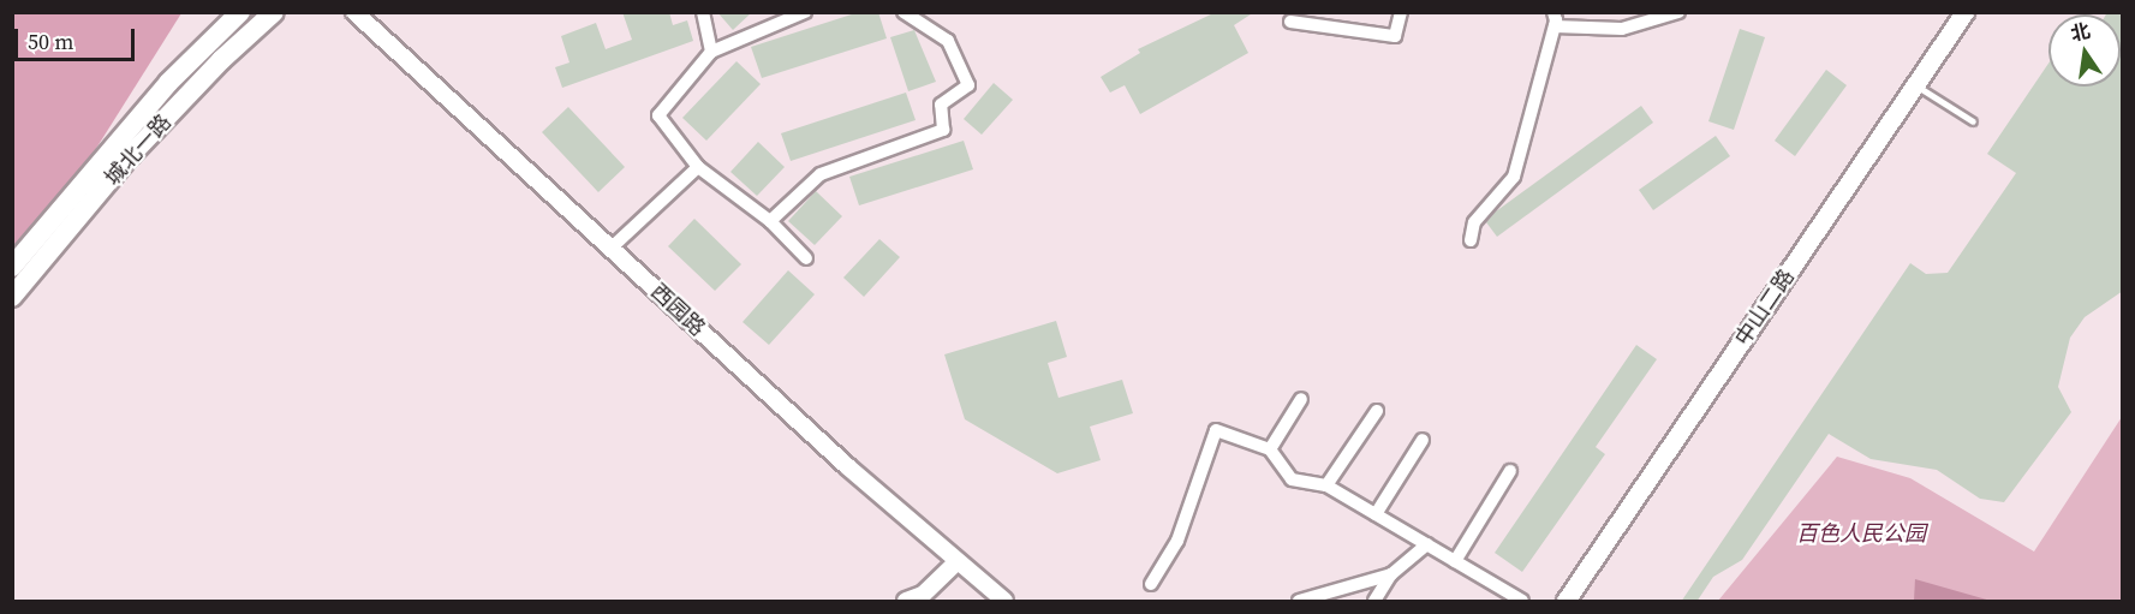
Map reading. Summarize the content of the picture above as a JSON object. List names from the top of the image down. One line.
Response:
{"streets":{"main road":["城北一路","中山二路"],"street":["西园路"]},"parks":["百色人民公园"],"scale_bar":"50 m","north":"top"}
